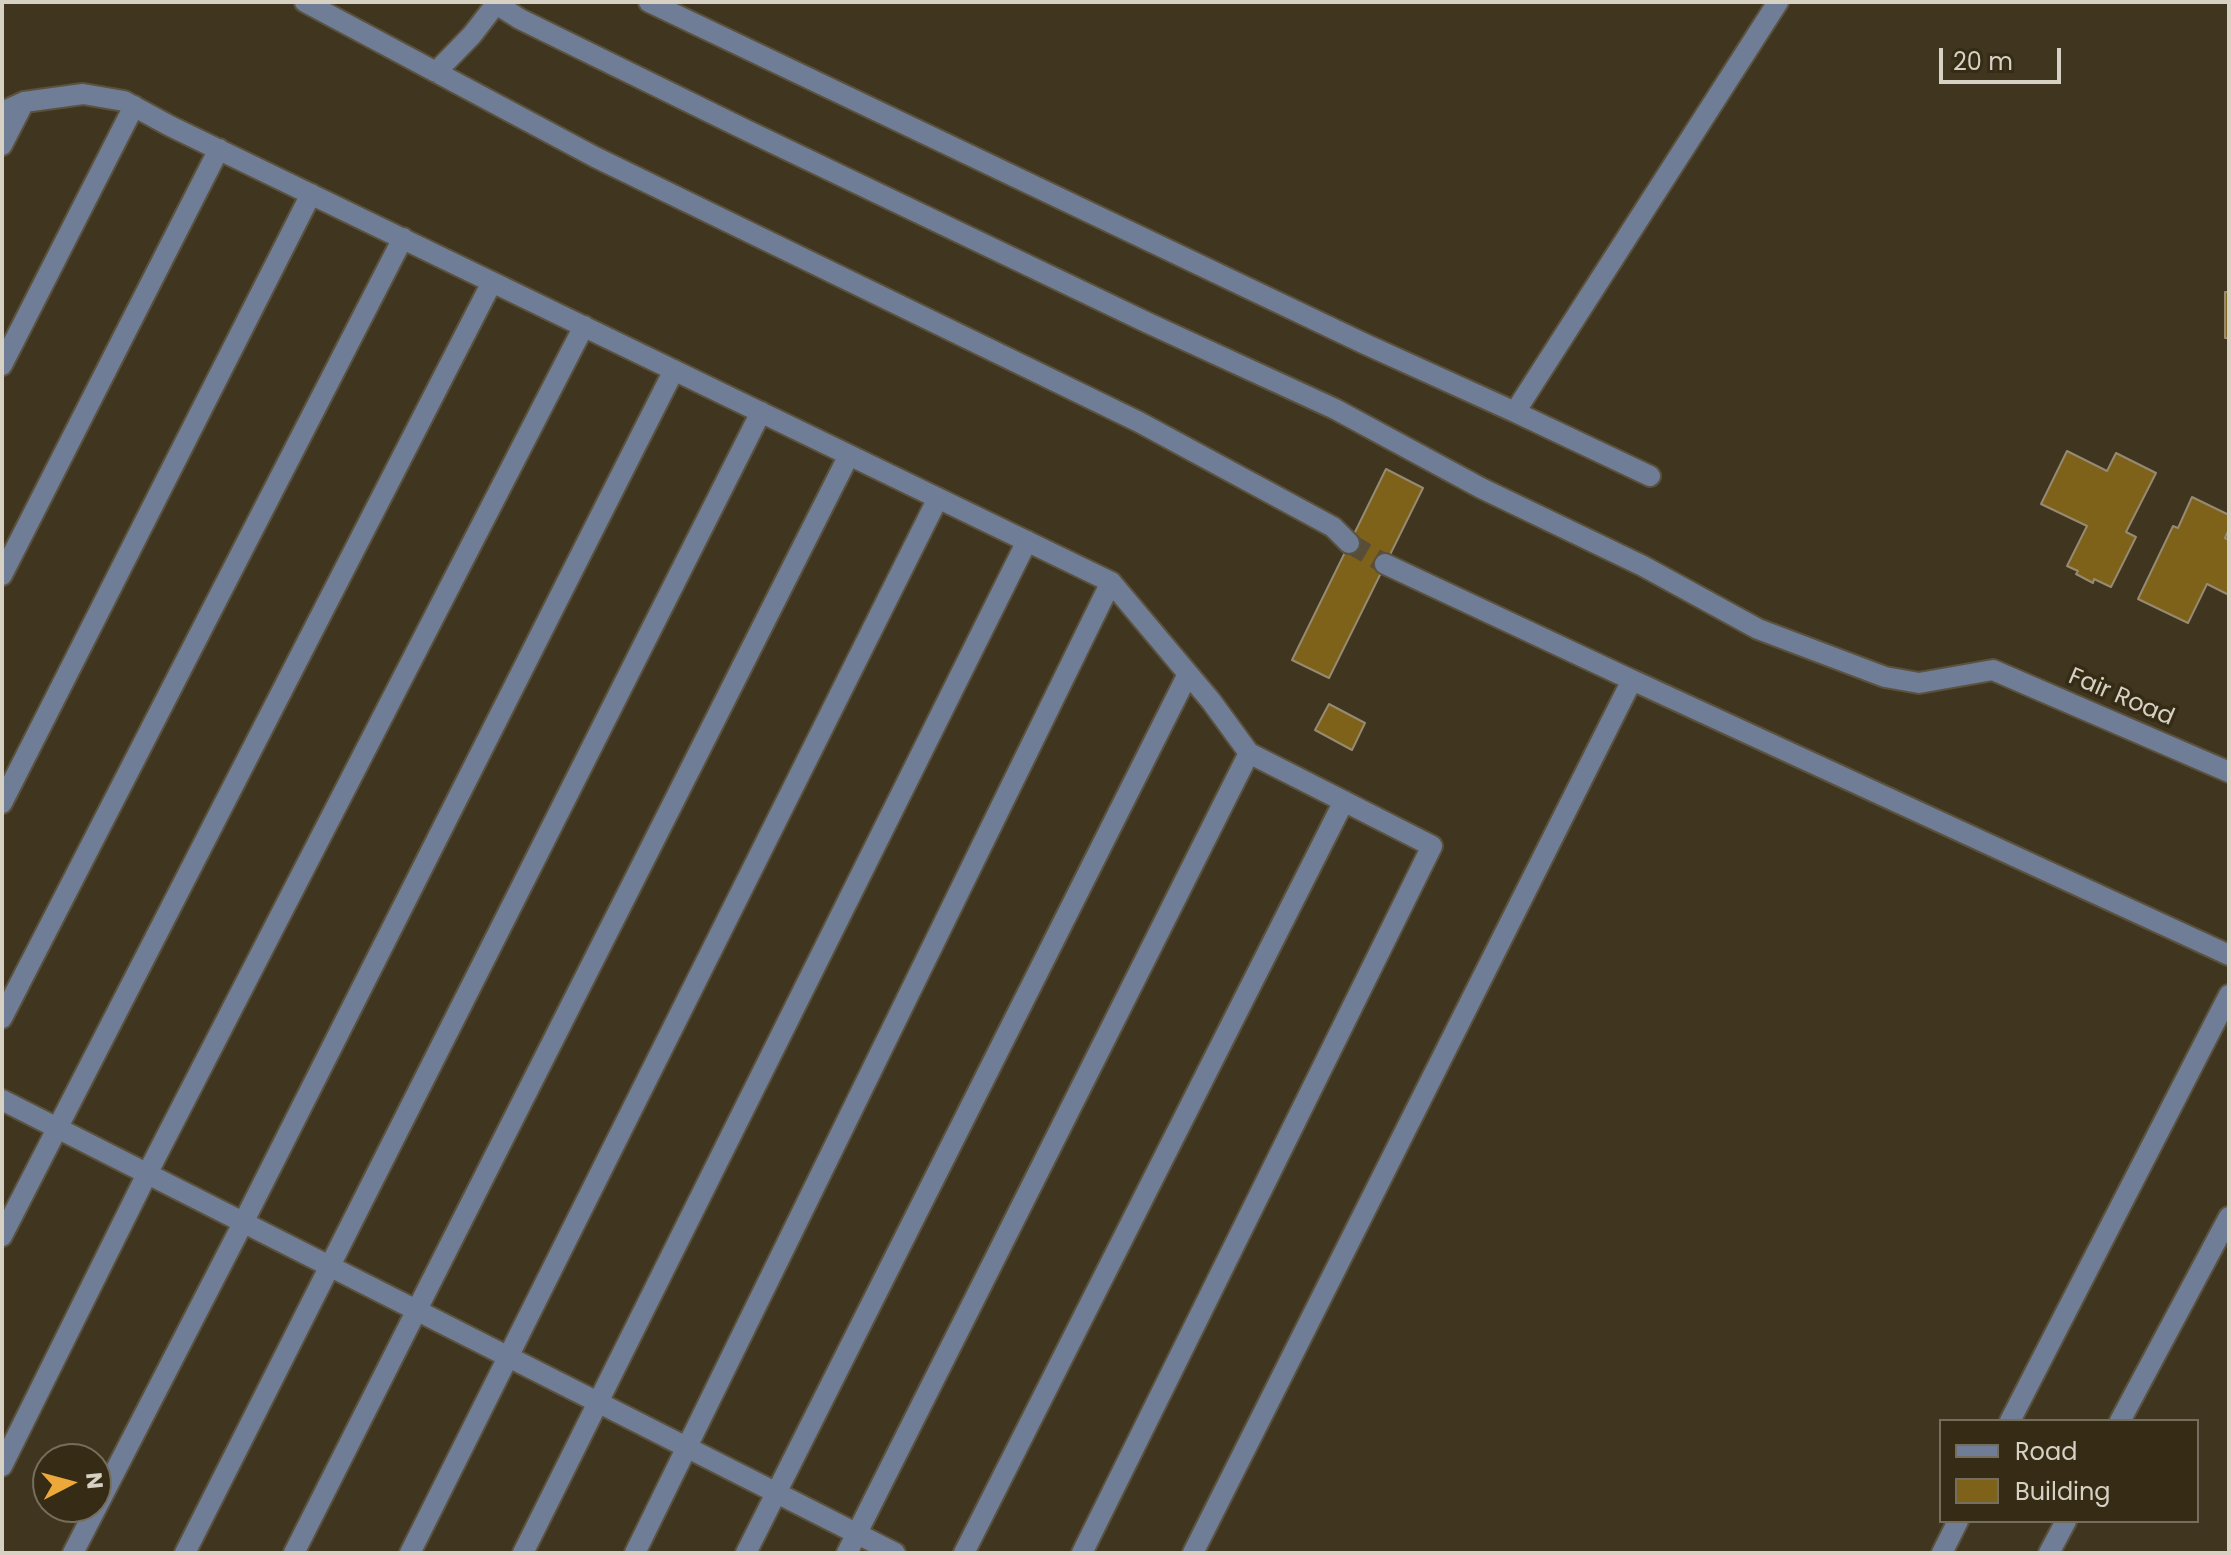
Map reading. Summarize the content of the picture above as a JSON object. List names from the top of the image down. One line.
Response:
{"streets":{"street":["Fair Road"]},"legend":["Road","Building"],"scale_bar":"20 m","north":"right"}
